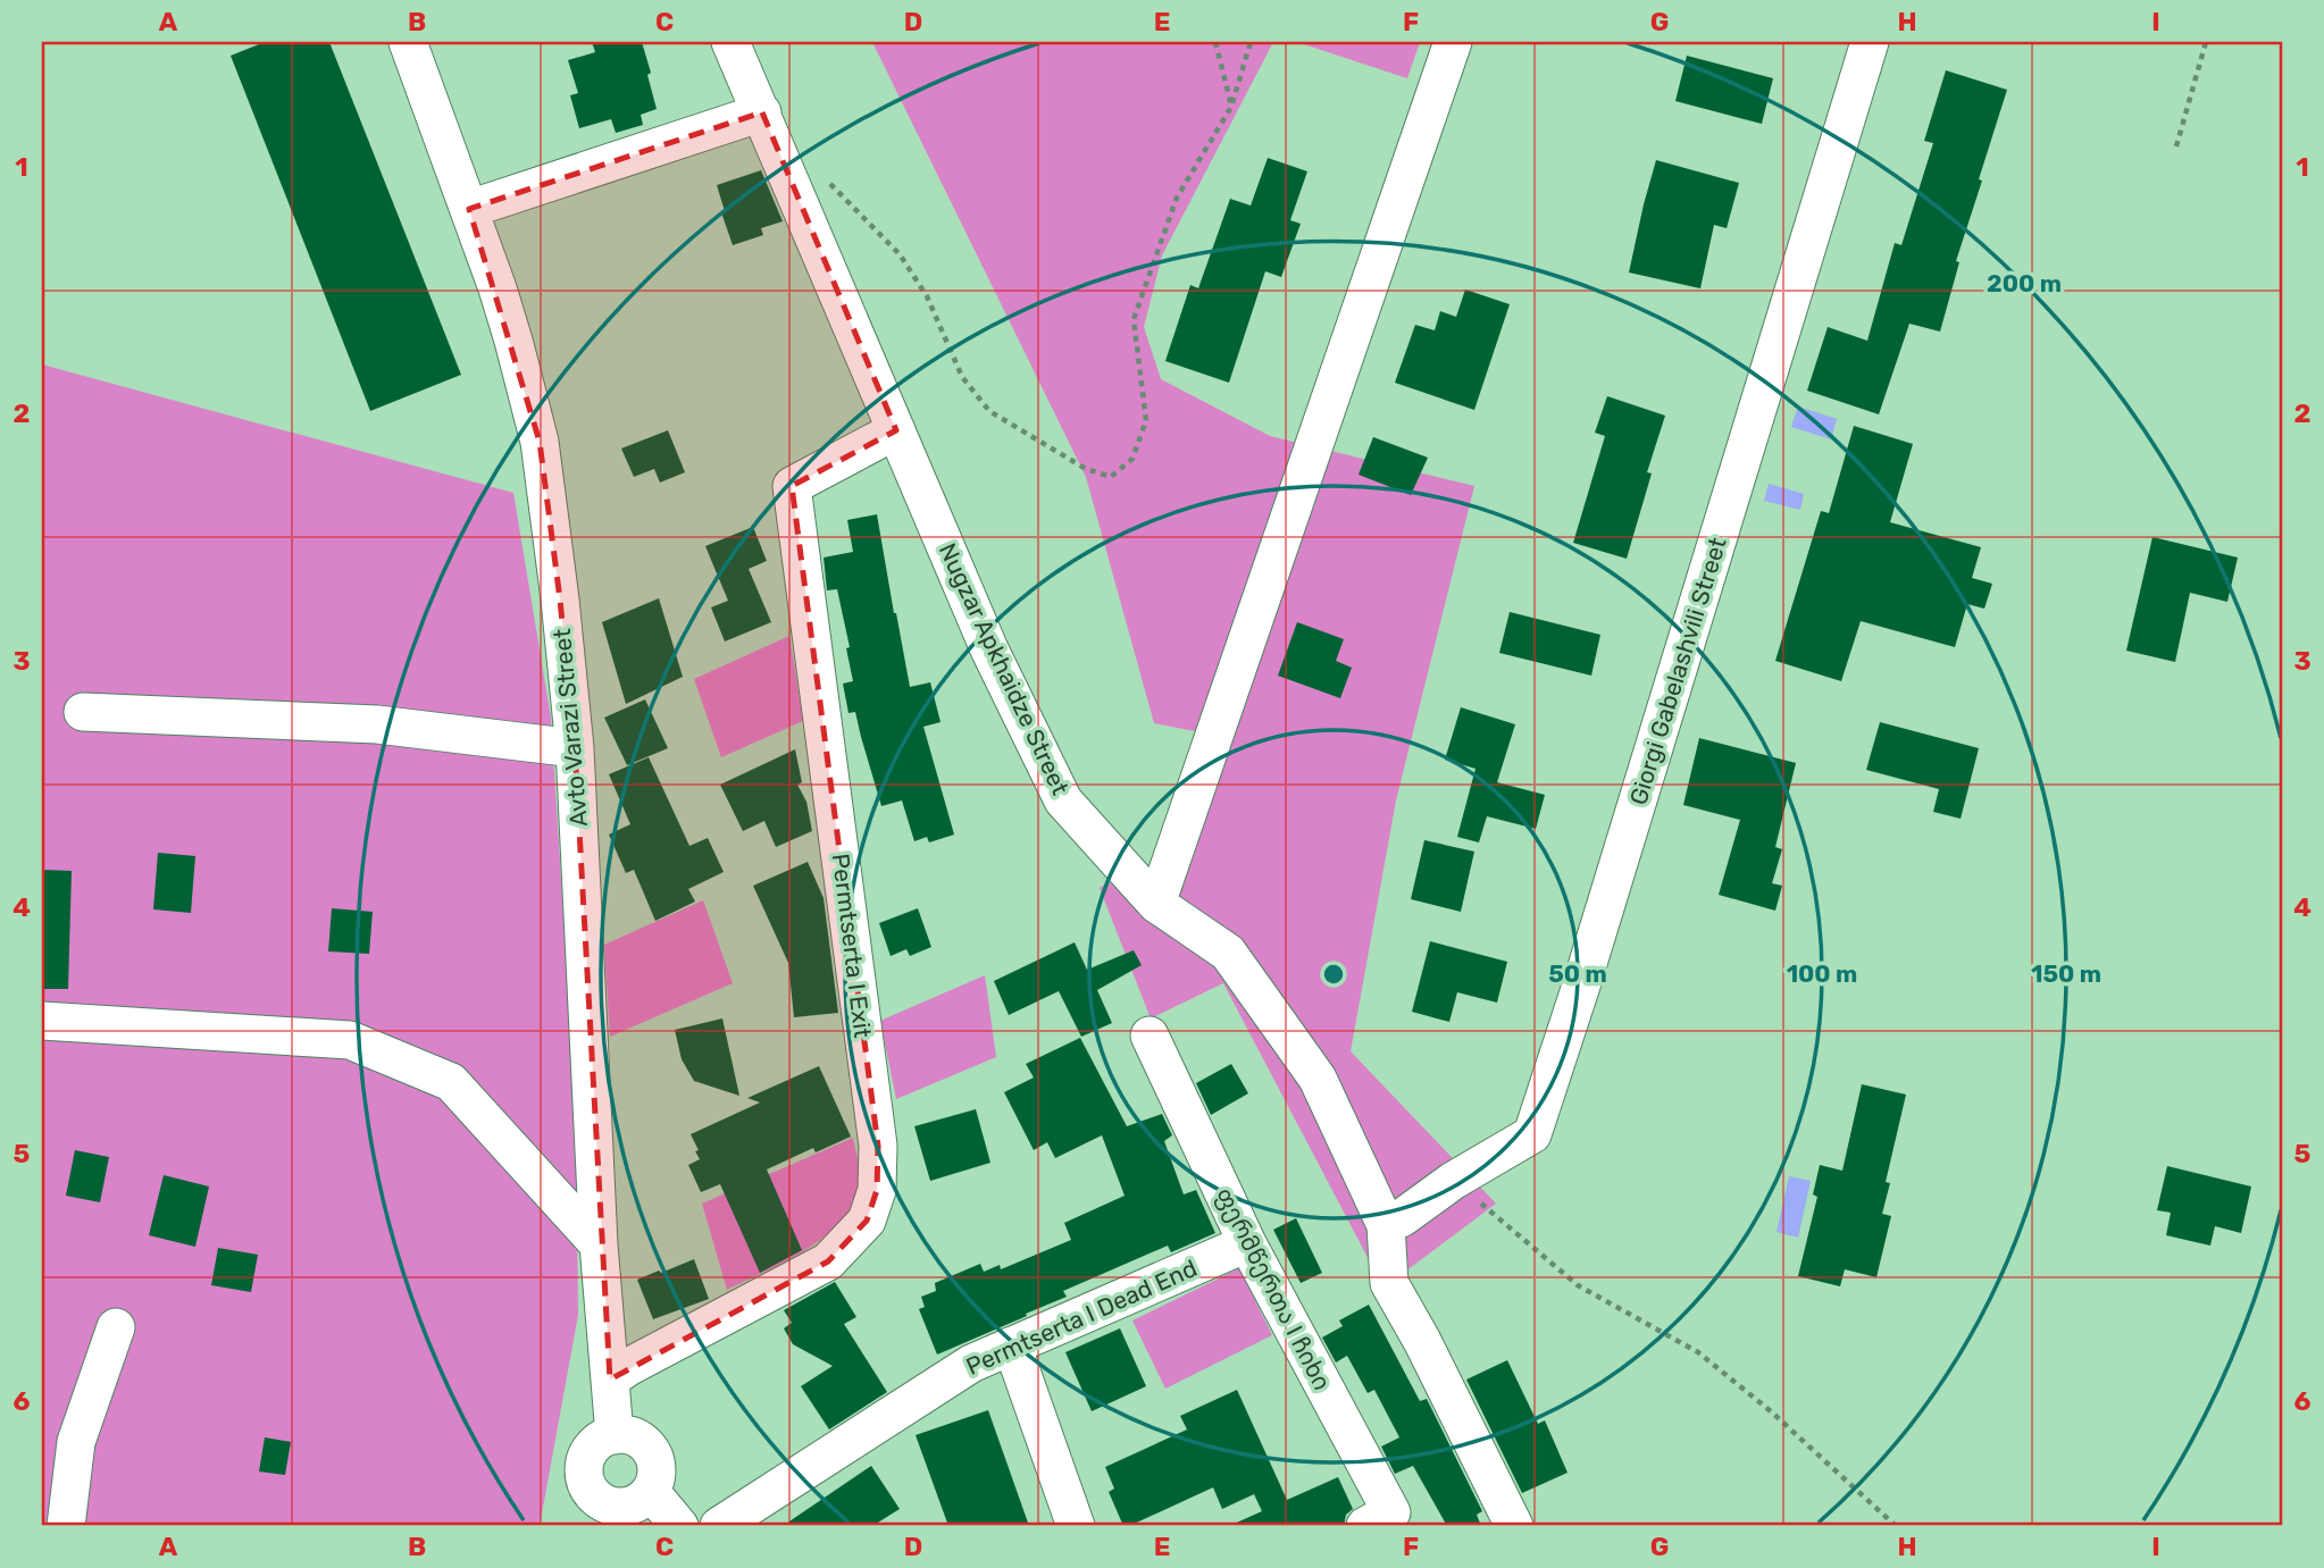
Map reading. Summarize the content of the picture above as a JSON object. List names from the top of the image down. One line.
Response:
{"streets":{"street":["Nugzar Apkhaidze Street","Giorgi Gabelashvili Street","Avto Varazi Street","Permtserta I Exit","ფერმწერთა I ჩიხი","Permtserta I Dead End"]},"crossings":[["Nugzar Apkhaidze Street","Giorgi Gabelashvili Street"],["Nugzar Apkhaidze Street","Permtserta I Exit"],["Avto Varazi Street","Permtserta I Exit"],["ფერმწერთა I ჩიხი","Permtserta I Dead End"]],"grid":{"columns":["A","B","C","D","E","F","G","H","I"],"rows":["1","2","3","4","5","6"]},"rings":["200 m","50 m","100 m","150 m"]}
